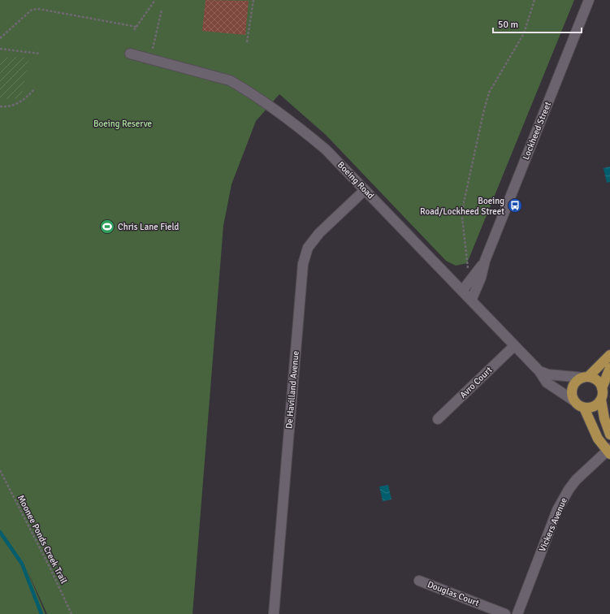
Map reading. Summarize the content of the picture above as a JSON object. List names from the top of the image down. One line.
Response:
{"streets":{"street":["Lockheed Street","Boeing Road","Avro Court","De Havilland Avenue","Vickers Avenue","Douglas Court"],"path":["Moonee Ponds Creek Trail"]},"crossings":[["Lockheed Street","Boeing Road"],["Boeing Road","Avro Court"],["Boeing Road","De Havilland Avenue"]],"parks":["Boeing Reserve"],"places":{"bus stop":["Boeing Road/Lockheed Street"],"sports":["Chris Lane Field"]},"scale_bar":"50 m"}
